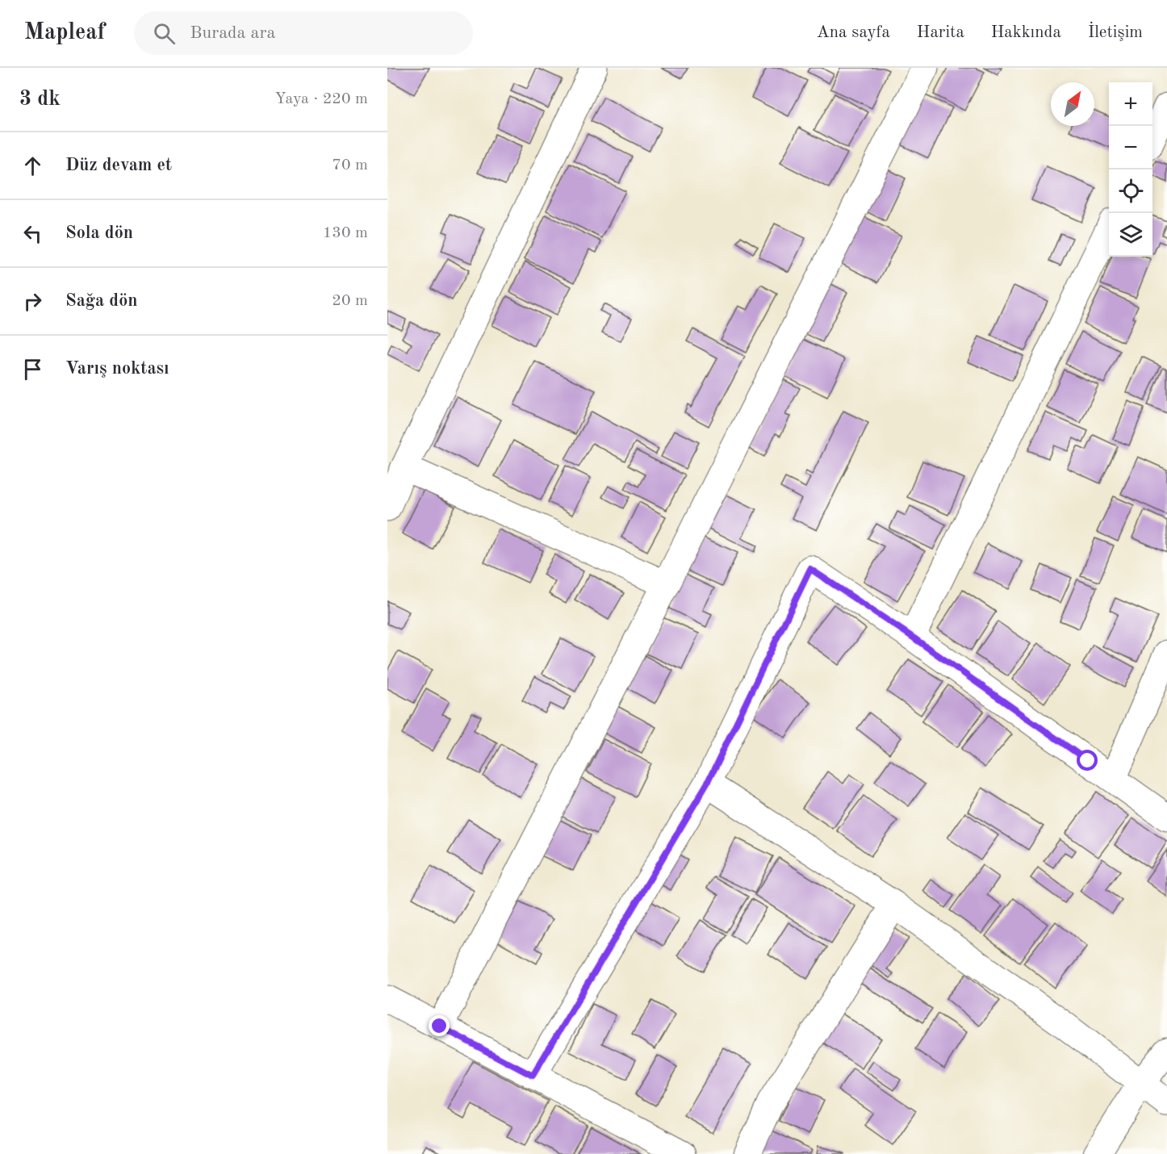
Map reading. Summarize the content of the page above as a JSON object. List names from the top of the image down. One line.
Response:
{"north":"top right","page":{"header":"Mapleaf","search":"Burada ara","nav":["Ana sayfa","Harita","Hakkında","İletişim"],"heading":["3 dk","Yaya · 220 m"],"map_buttons":["+","−"],"list":[["Düz devam et","70 m"],["Sola dön","130 m"],["Sağa dön","20 m"],"Varış noktası"]}}
